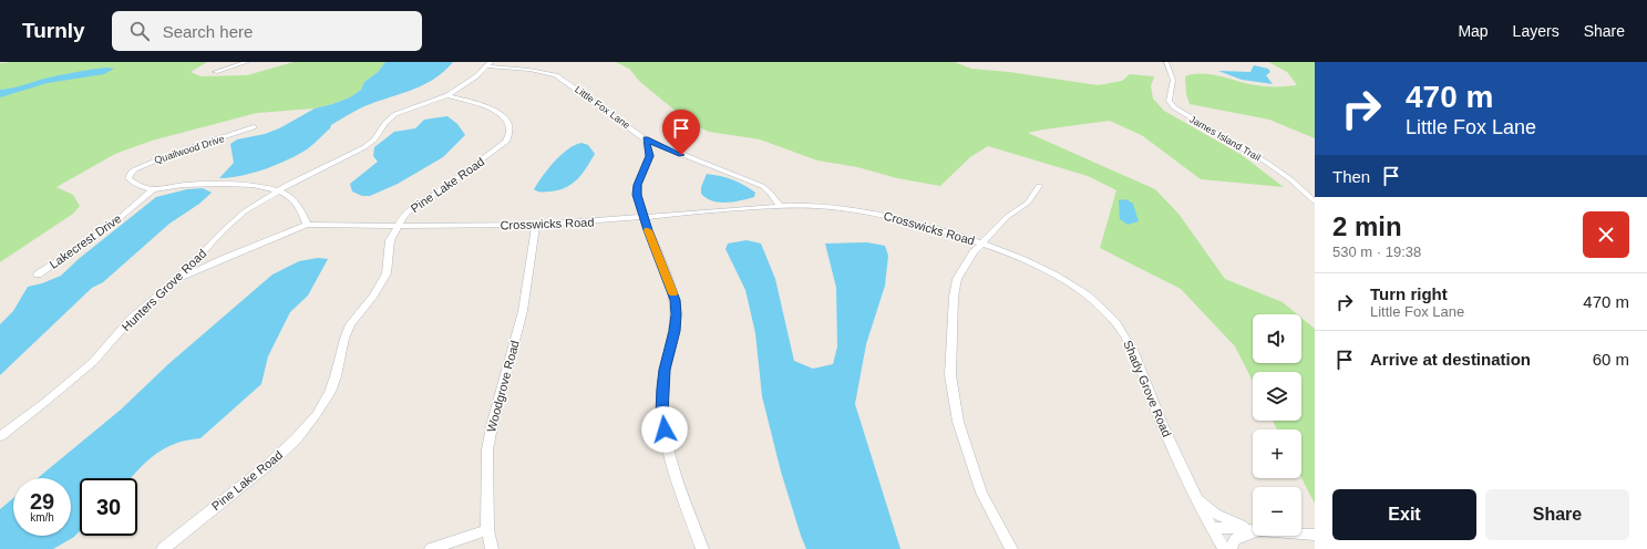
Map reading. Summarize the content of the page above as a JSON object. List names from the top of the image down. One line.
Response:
{"streets":{"street":["Little Fox Lane","James Island Trail","Quailwood Drive","Pine Lake Road","Crosswicks Road","Lakecrest Drive","Hunters Grove Road","Woodgrove Road","Shady Grove Road"]},"crossings":[["Little Fox Lane","Crosswicks Road"],["Little Fox Lane","Hunters Grove Road"],["Quailwood Drive","Lakecrest Drive"],["Pine Lake Road","Crosswicks Road"],["Pine Lake Road","Hunters Grove Road"],["Crosswicks Road","Woodgrove Road"],["Crosswicks Road","Shady Grove Road"]],"page":{"header":"Turnly","search":"Search here","nav":["Map","Layers","Share"],"turn":["470 m","Little Fox Lane"],"then":"Then","heading":["2 min","530 m · 19:38"],"list":[{"name":"Turn right","note":"Little Fox Lane","value":"470 m"},{"name":"Arrive at destination","value":"60 m"}],"map_buttons":["+","−"],"speed":"29 km/h","limit":"30","buttons":["Exit","Share"]}}
